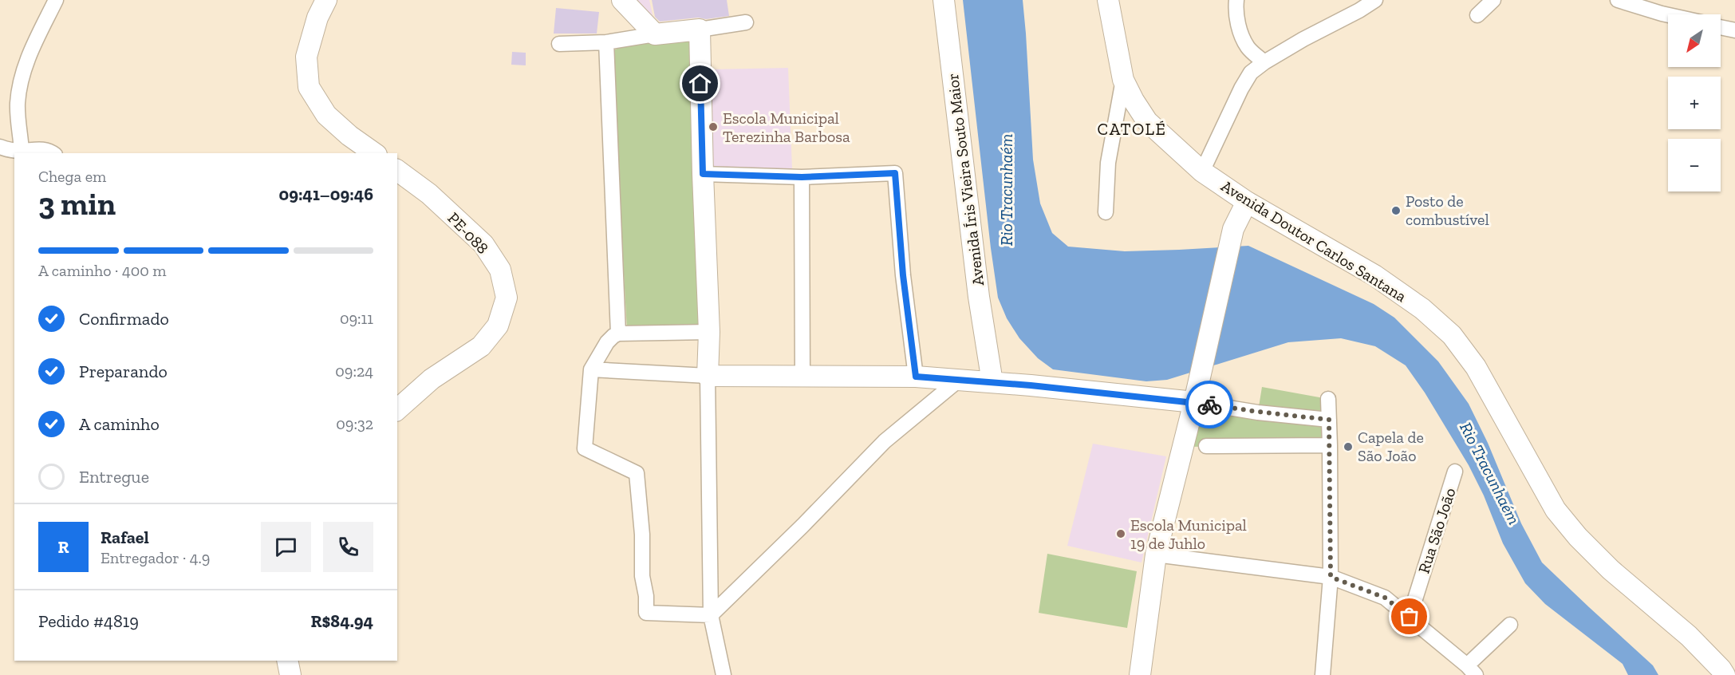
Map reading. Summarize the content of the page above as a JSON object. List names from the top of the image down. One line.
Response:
{"streets":{"street":["Avenida Íris Vieira Souto Maior","PE-088","Avenida Doutor Carlos Santana","Rua São João"]},"districts":["CATOLÉ"],"water":["Rio Tracunhaém"],"places":["Escola Municipal Terezinha Barbosa","Posto de combustível","Capela de São João","Escola Municipal 19 de Juhlo"],"north":"bottom left","page":{"map_buttons":["+","−"],"heading":["3 min","Chega em","09:41–09:46"],"panel":["Rafael","Entregador · 4.9","Pedido #4819","R$84.94"],"bar":"A caminho · 400 m","list":[["Confirmado","09:11"],["Preparando","09:24"],["A caminho","09:32"],"Entregue"],"round":"R"}}
